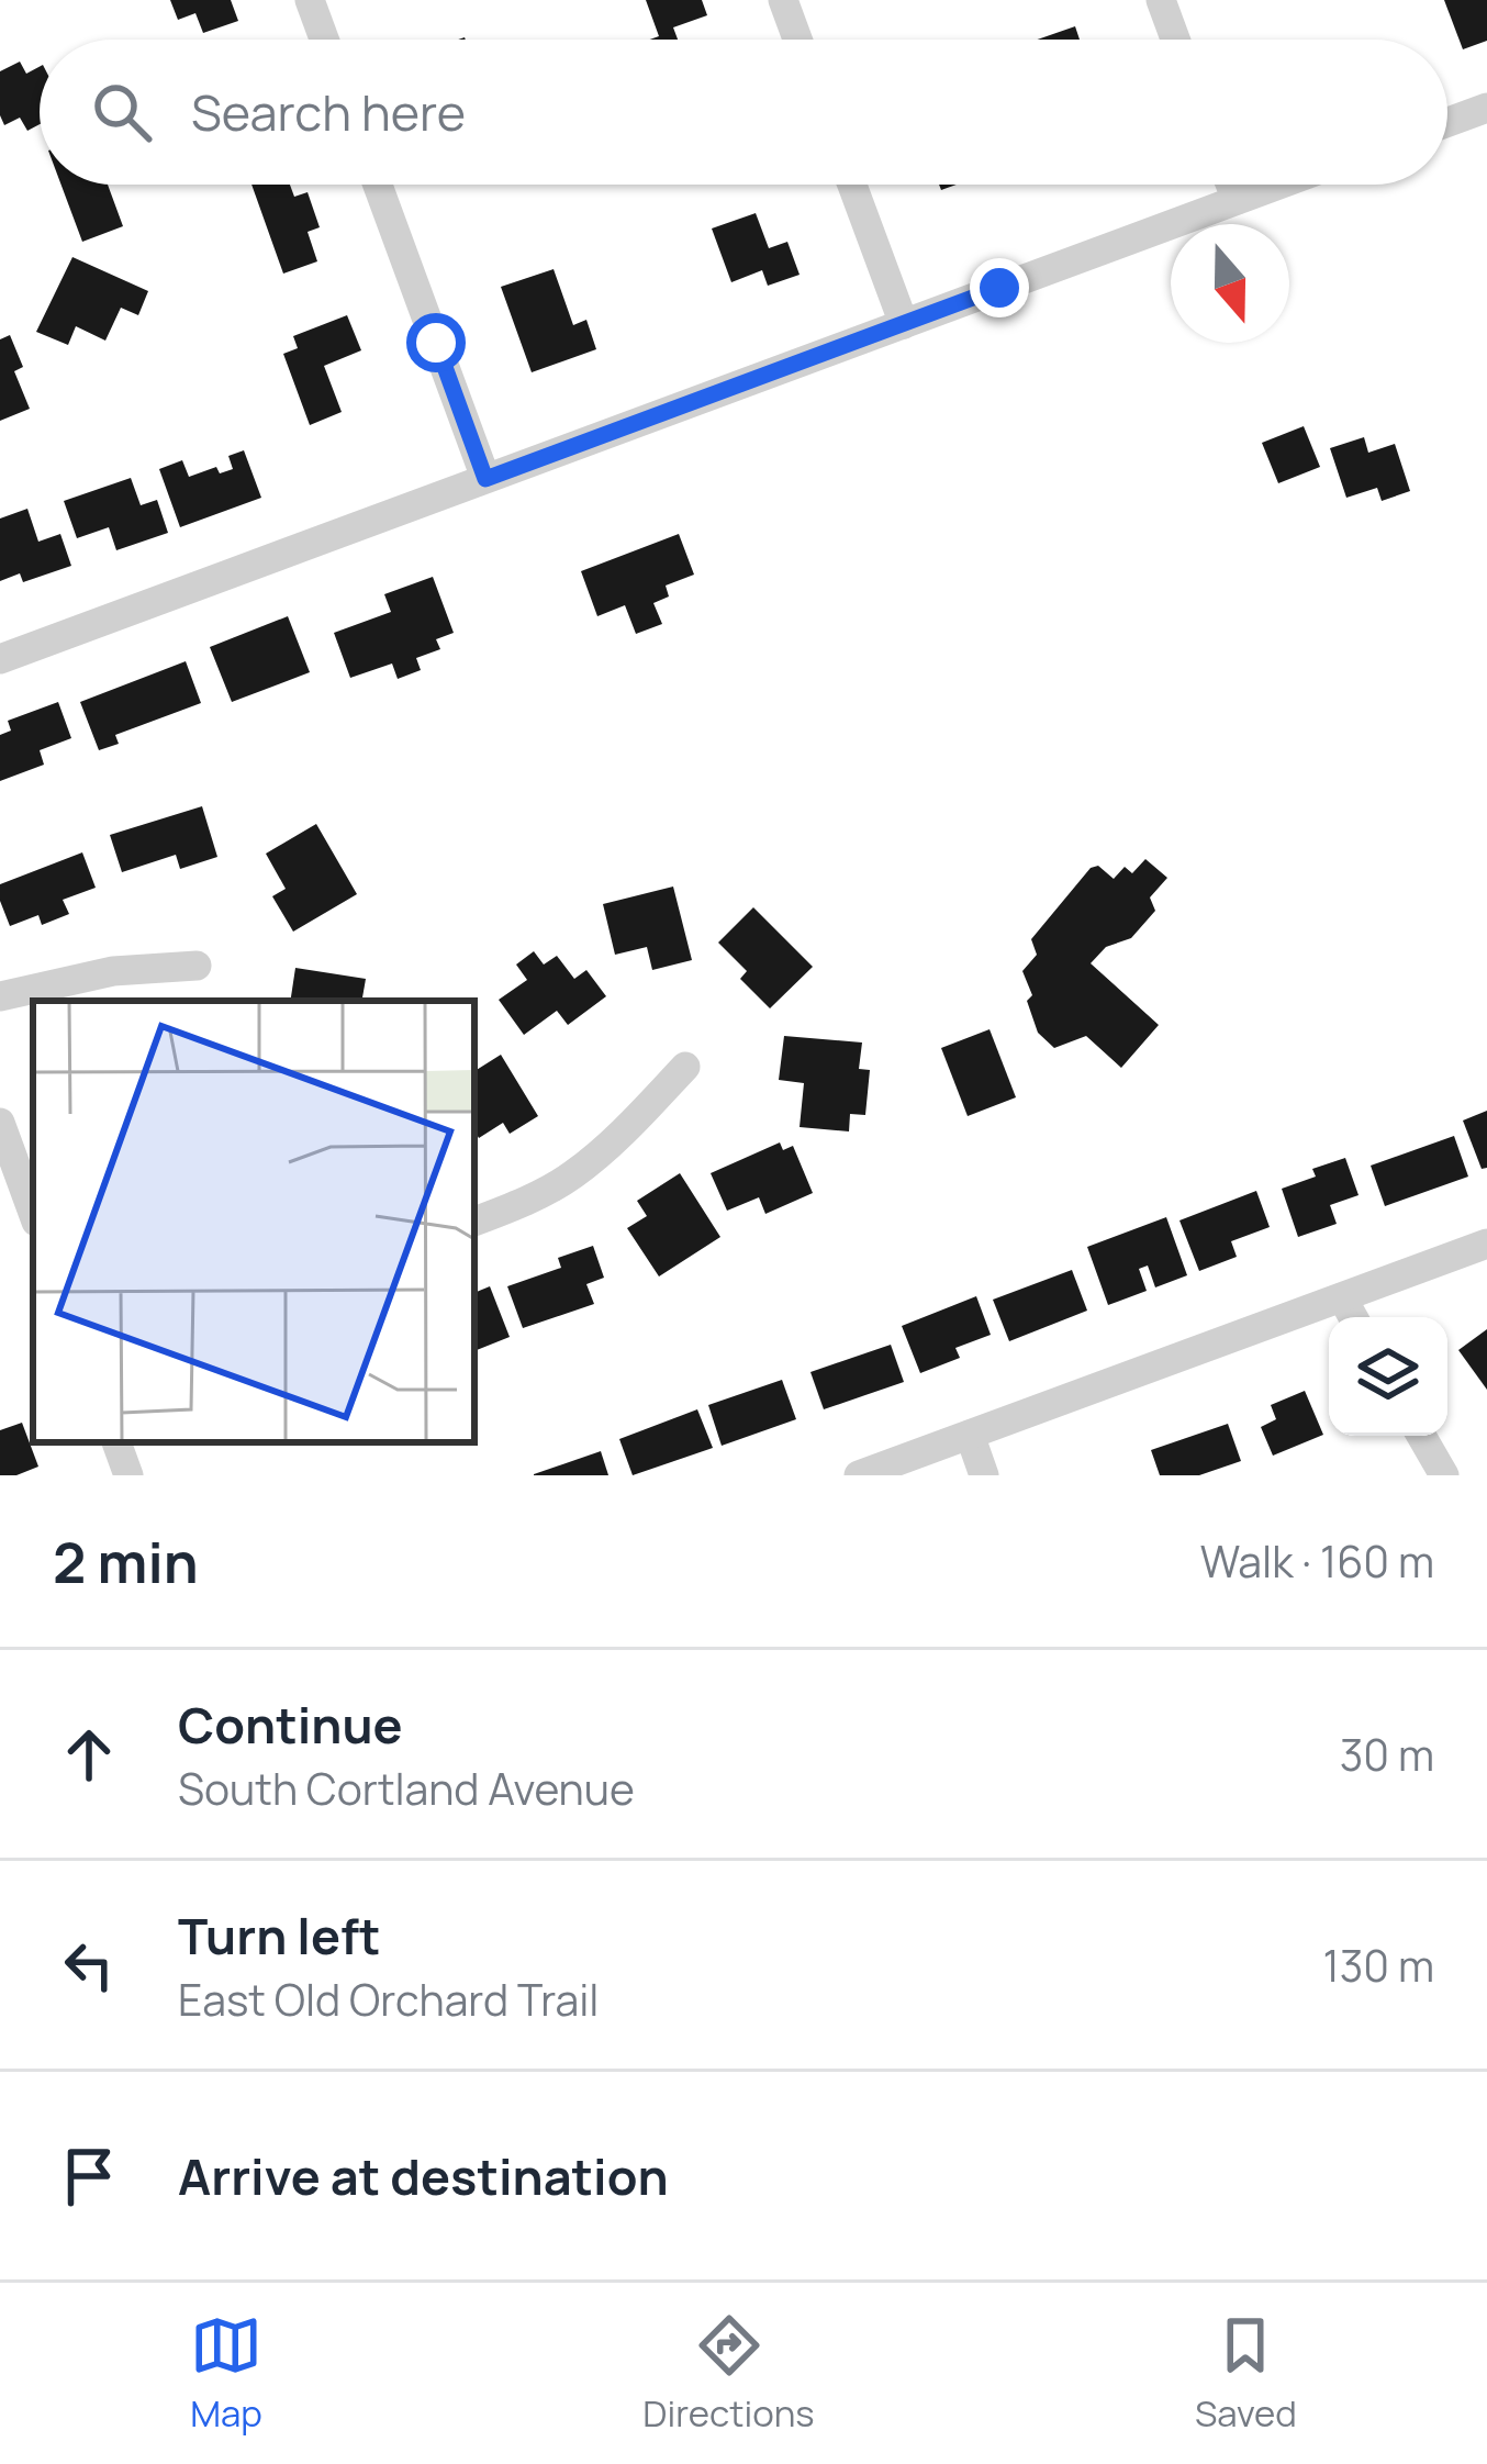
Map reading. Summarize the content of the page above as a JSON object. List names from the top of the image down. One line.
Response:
{"north":"bottom","page":{"search":"Search here","heading":["2 min","Walk · 160 m"],"list":[["Continue","South Cortland Avenue","30 m"],["Turn left","East Old Orchard Trail","130 m"],"Arrive at destination"],"nav":["Map","Directions","Saved"]}}
